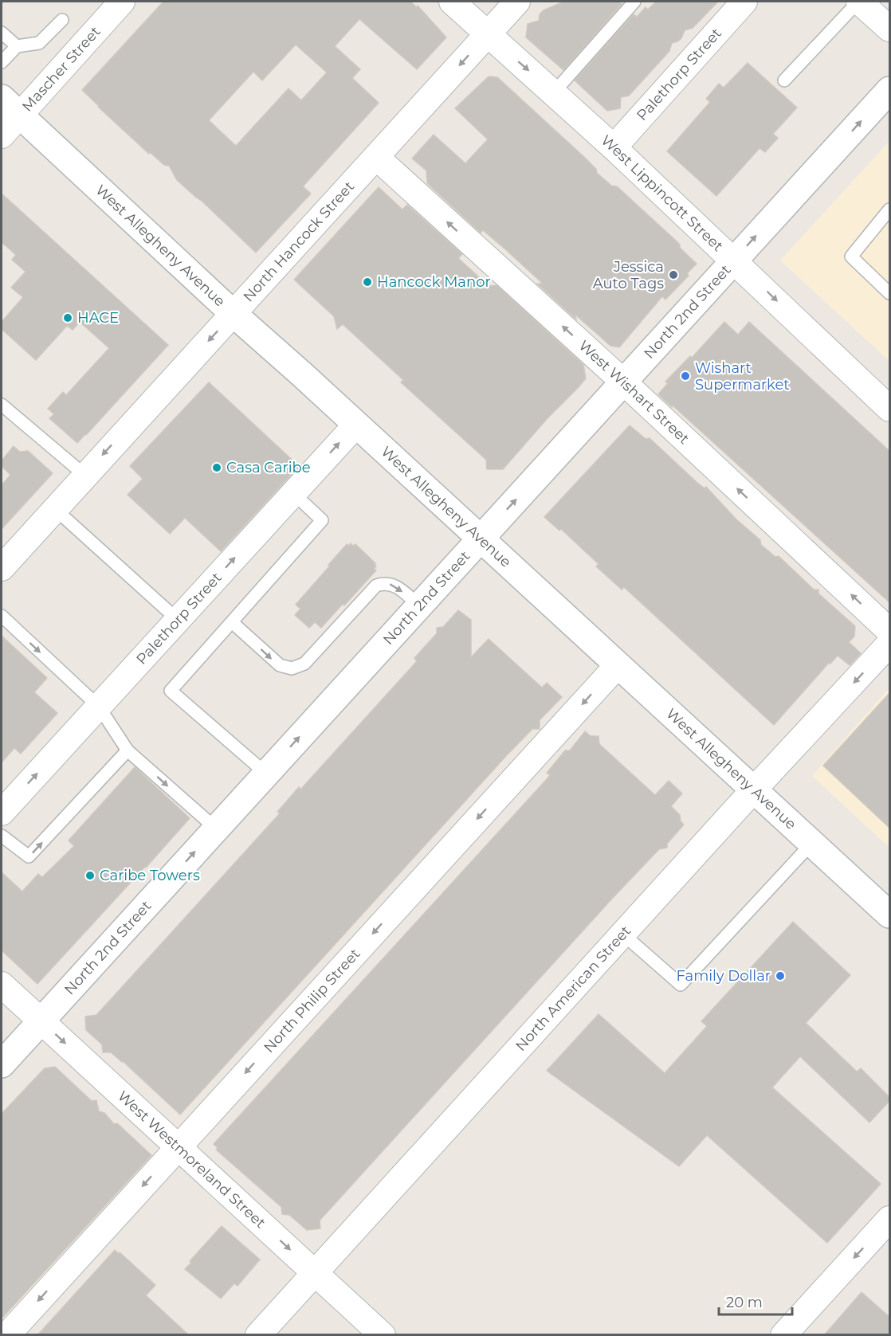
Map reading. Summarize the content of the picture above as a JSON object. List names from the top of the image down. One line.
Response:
{"streets":{"street":["Mascher Street","Palethorp Street","West Lippincott Street","North Hancock Street","West Allegheny Avenue","North 2nd Street","West Wishart Street","North American Street","North Philip Street","West Westmoreland Street"]},"crossings":[["Mascher Street","West Allegheny Avenue"],["Palethorp Street","West Lippincott Street"],["Palethorp Street","West Allegheny Avenue"],["West Lippincott Street","North Hancock Street"],["West Lippincott Street","North 2nd Street"],["North Hancock Street","West Allegheny Avenue"],["North Hancock Street","West Wishart Street"],["West Allegheny Avenue","North 2nd Street"],["West Allegheny Avenue","North American Street"],["West Allegheny Avenue","North Philip Street"],["North 2nd Street","West Wishart Street"],["North 2nd Street","West Westmoreland Street"],["North American Street","West Westmoreland Street"],["North Philip Street","West Westmoreland Street"]],"one_way":["Palethorp Street","West Lippincott Street","North Hancock Street","North 2nd Street","West Wishart Street","North Philip Street","West Westmoreland Street"],"places":["Jessica Auto Tags","Hancock Manor","HACE","Wishart Supermarket","Casa Caribe","Caribe Towers","Family Dollar"],"scale_bar":"20 m"}
